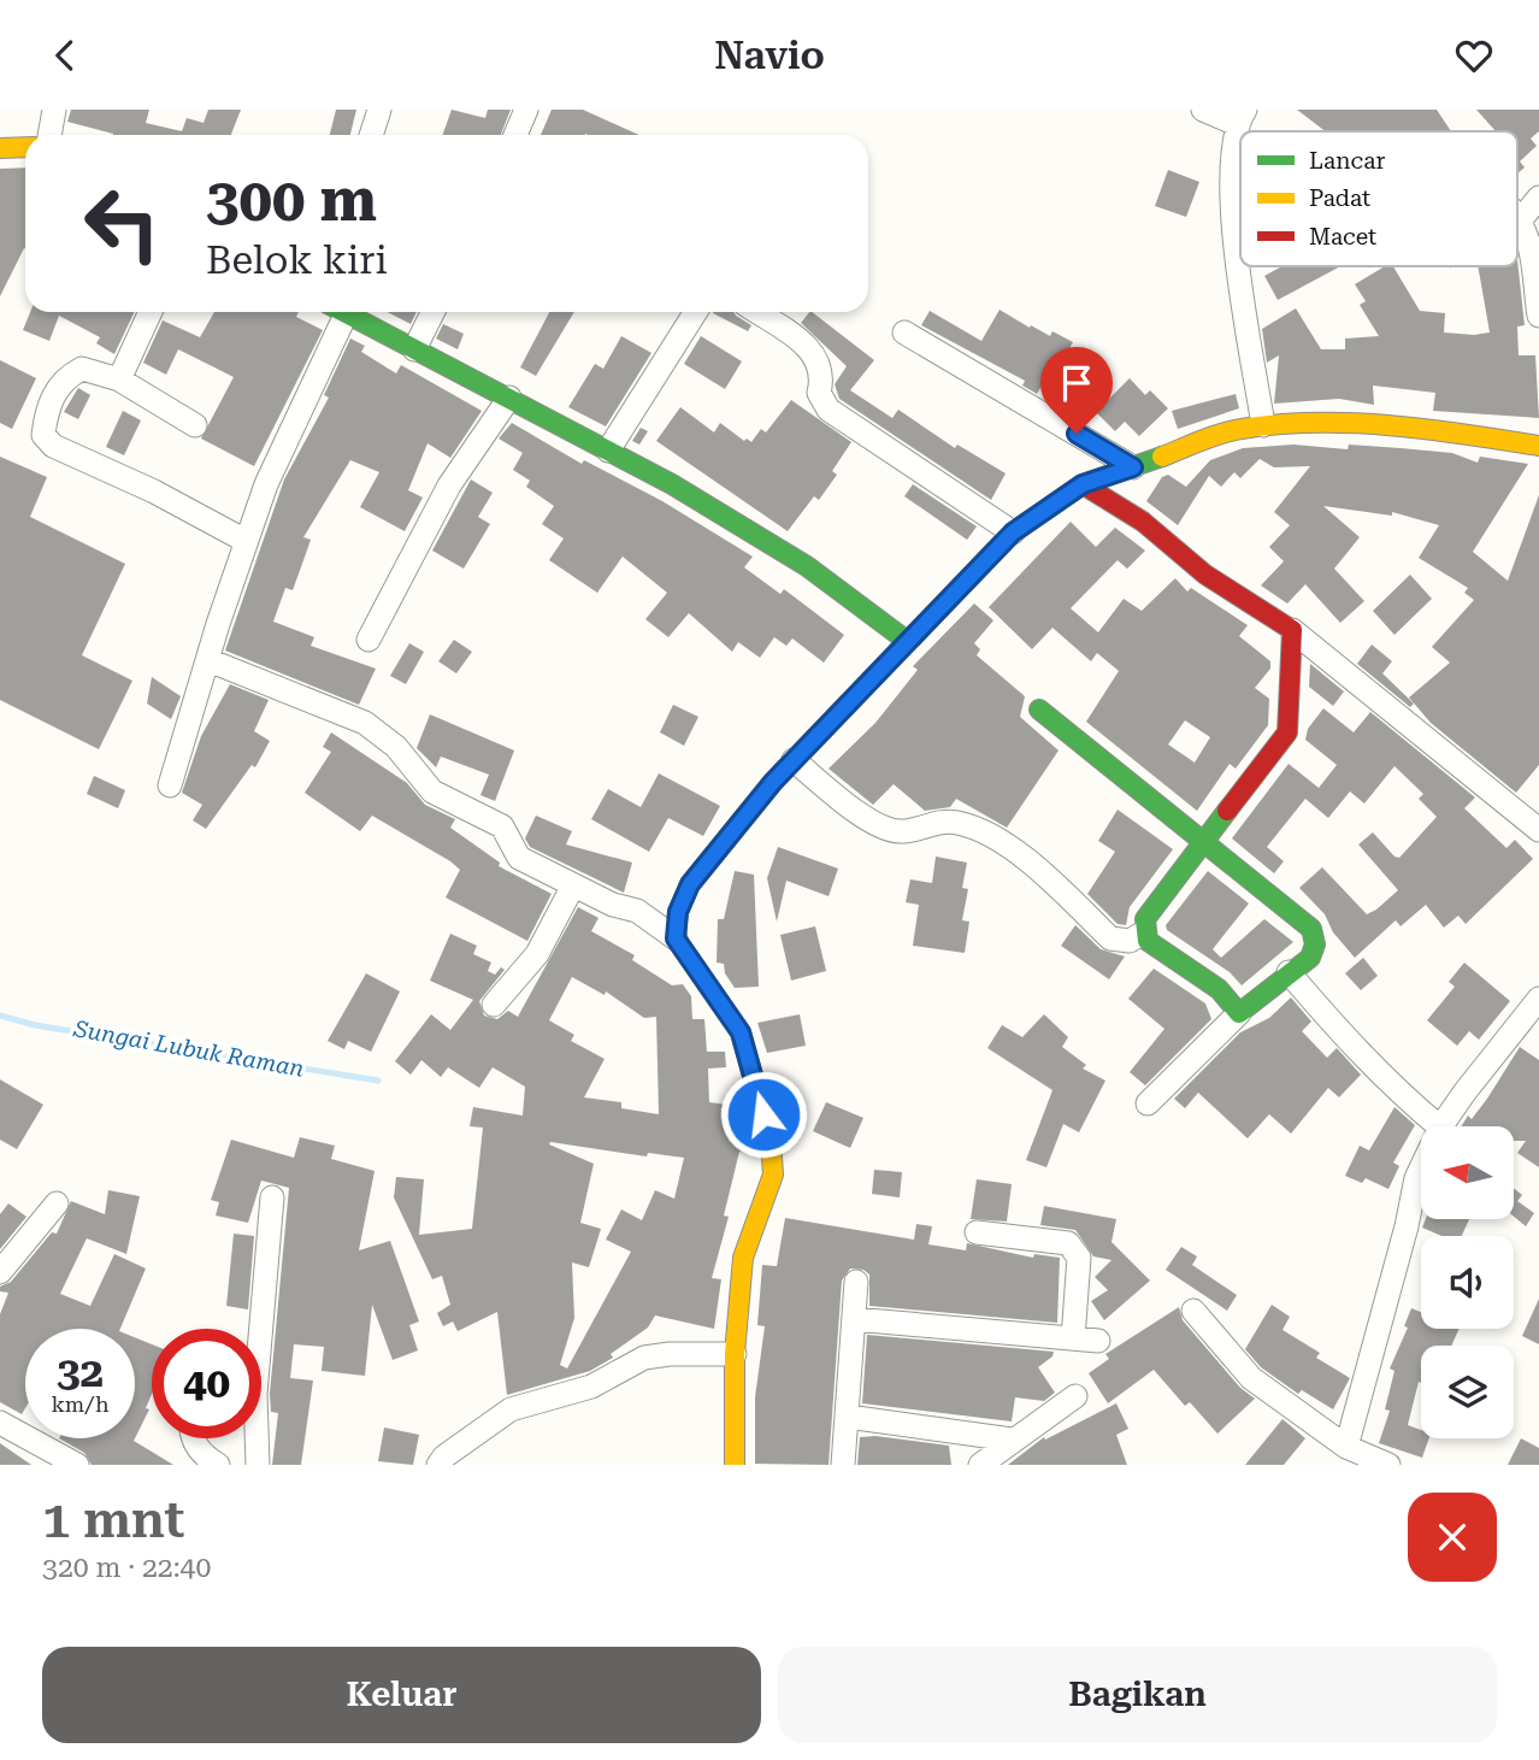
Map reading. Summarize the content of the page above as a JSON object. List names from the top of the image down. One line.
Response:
{"water":["Sungai Lubuk Raman"],"legend":["Lancar","Padat","Macet"],"north":"left","page":{"header":"Navio","turn":["300 m","Belok kiri"],"speed":"32 km/h","limit":"40","heading":["1 mnt","320 m · 22:40"],"buttons":["Keluar","Bagikan"]}}
